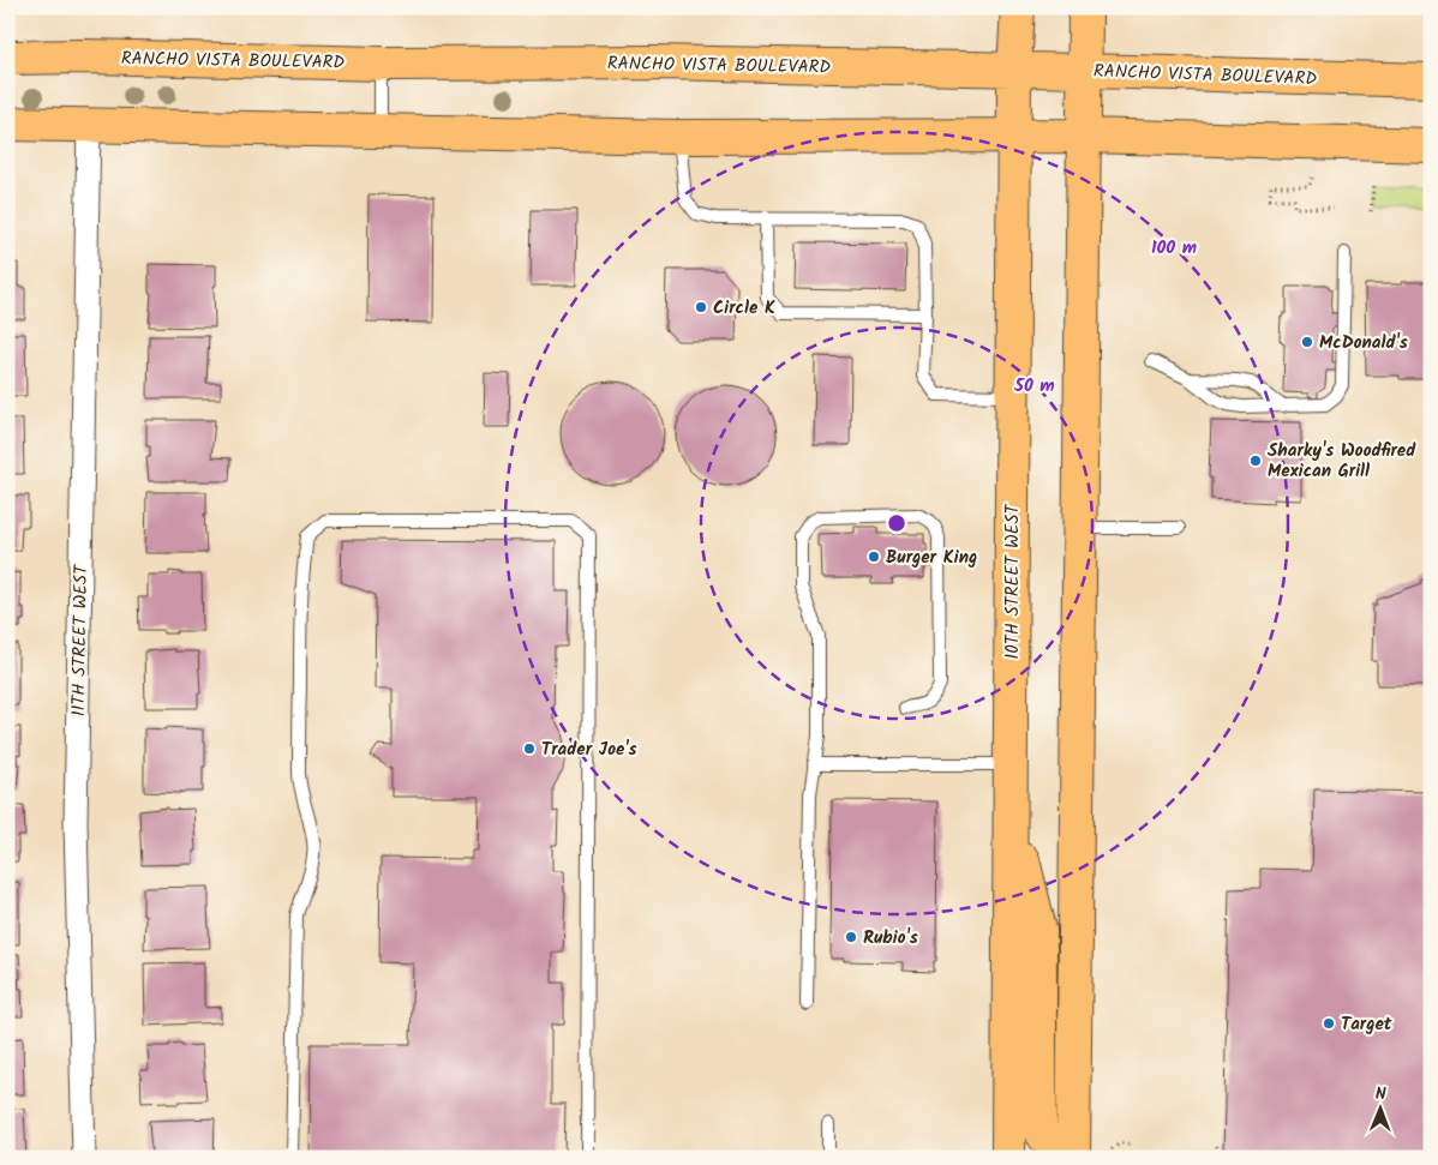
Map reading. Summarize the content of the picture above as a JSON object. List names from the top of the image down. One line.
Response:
{"streets":{"main road":["RANCHO VISTA BOULEVARD","10TH STREET WEST"],"street":["11TH STREET WEST"]},"crossings":[["RANCHO VISTA BOULEVARD","10TH STREET WEST"]],"places":["Circle K","McDonald's","Sharky's Woodfired Mexican Grill","Burger King","Trader Joe's","Rubio's","Target"],"north":"top","rings":["100 m","50 m"]}
